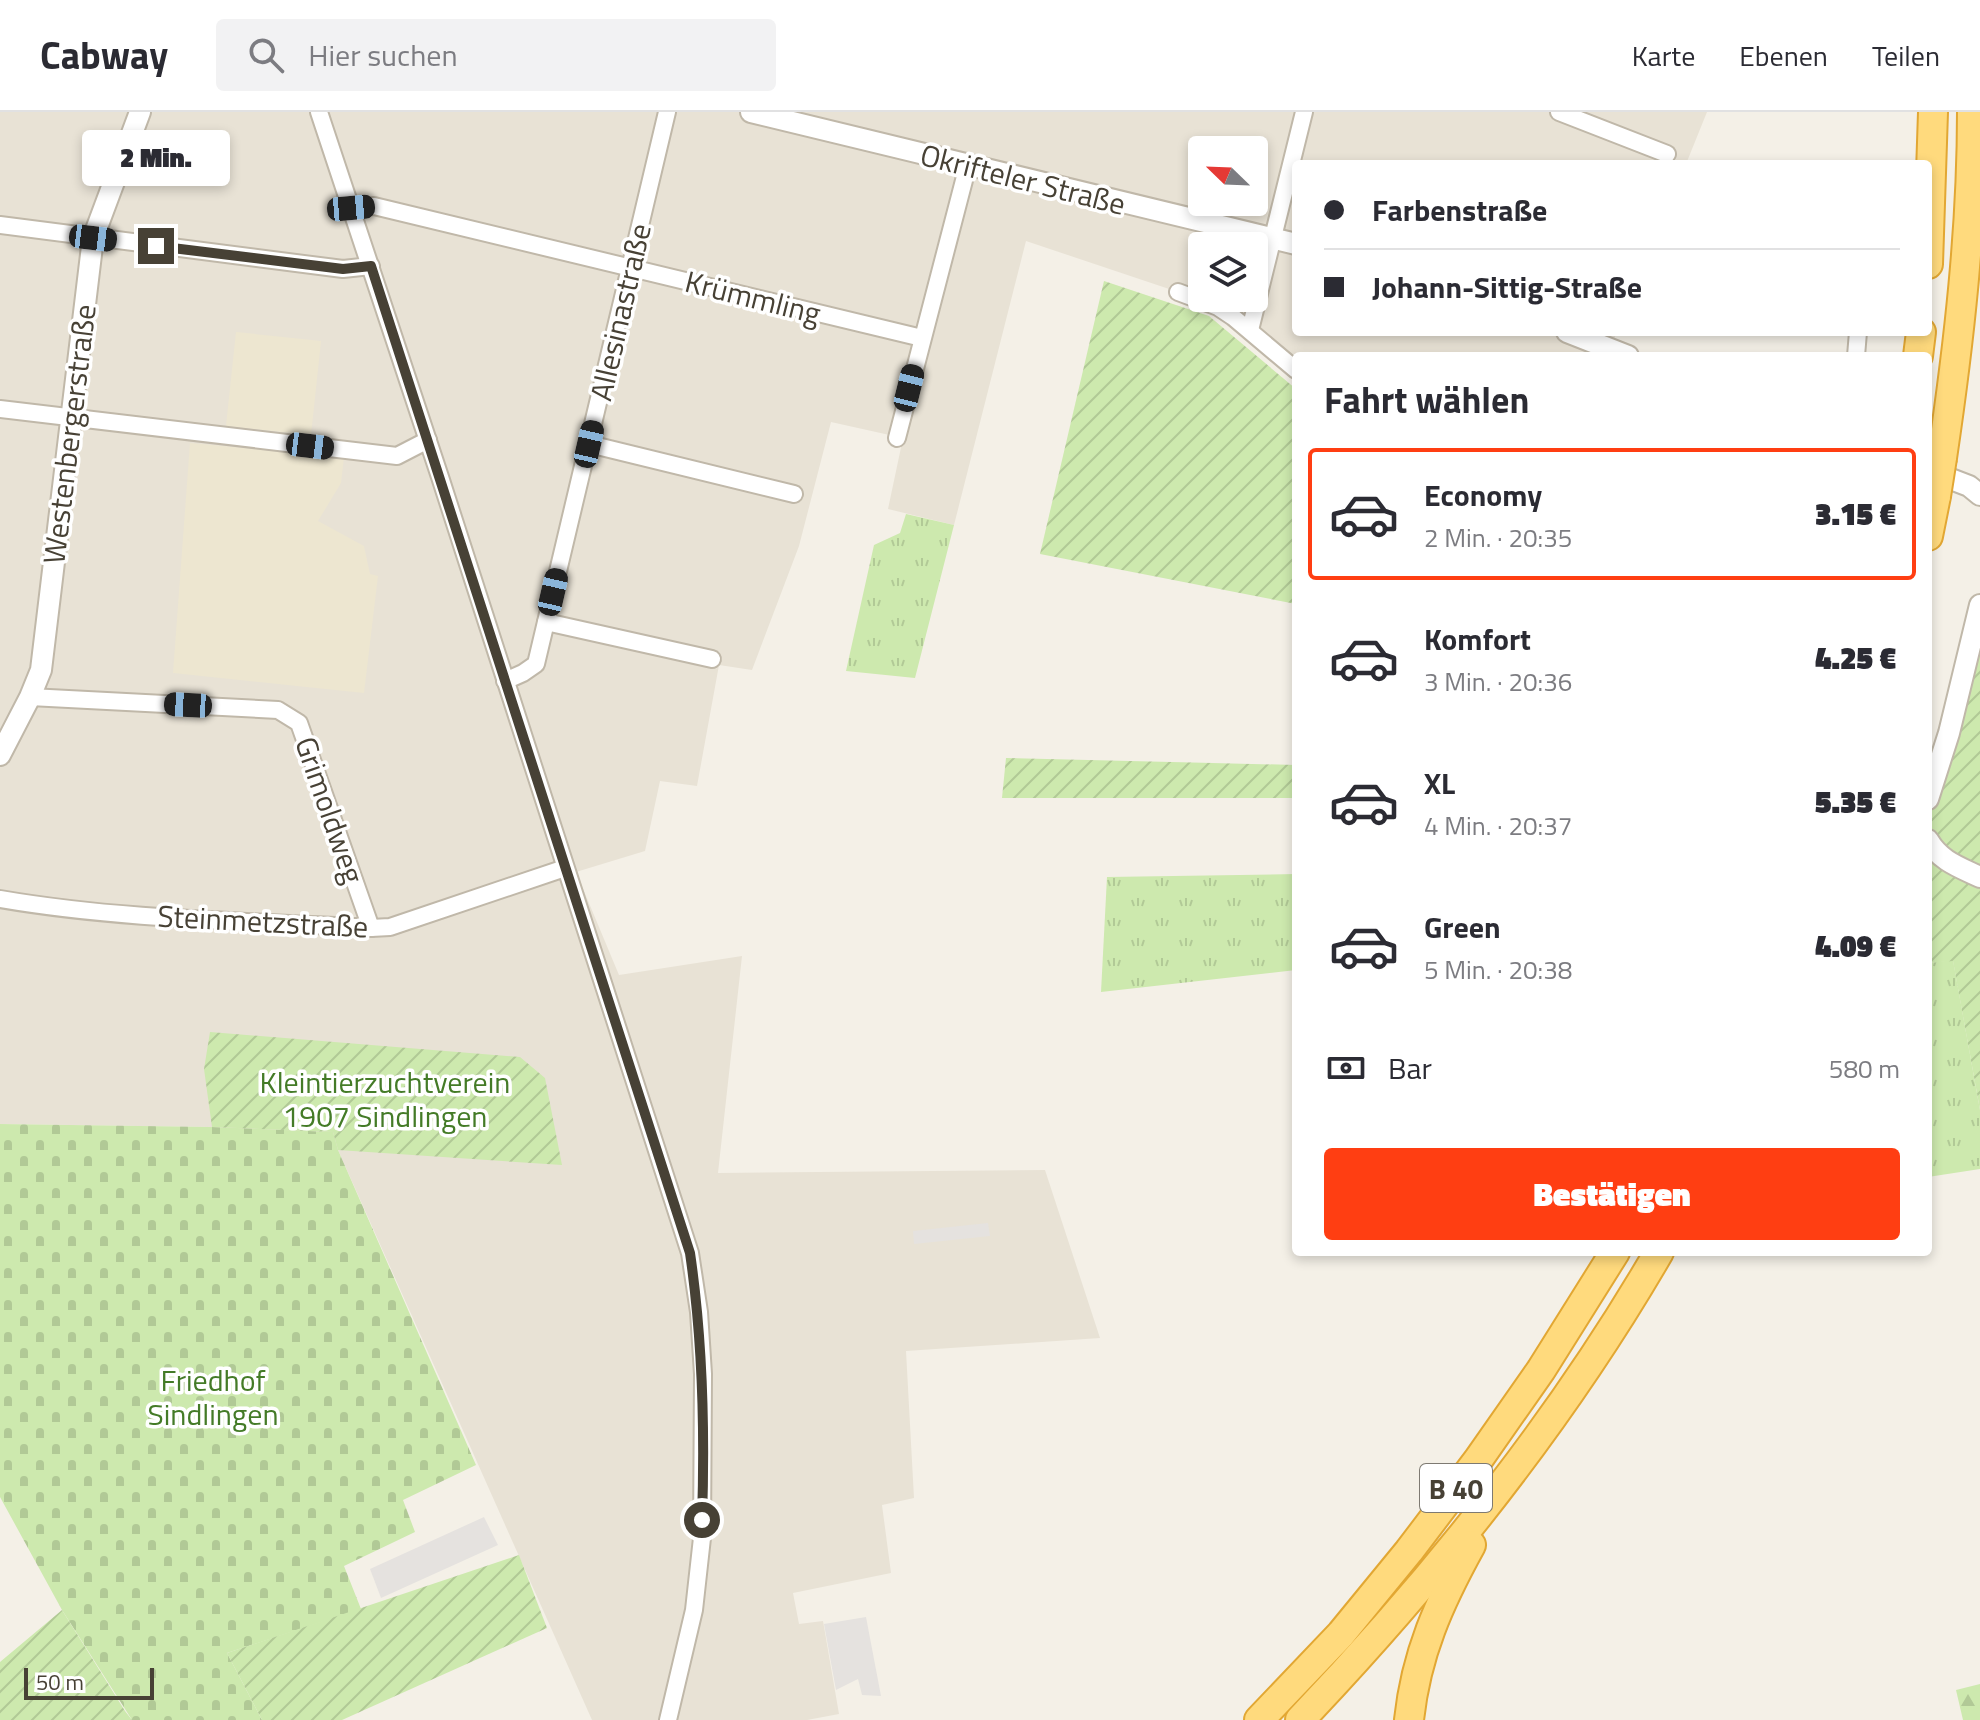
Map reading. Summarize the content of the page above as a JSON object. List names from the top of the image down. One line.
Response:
{"streets":{"highway":["B 40"],"street":["Okrifteler Straße","Krümmling","Allesinastraße","Westenbergerstraße","Grimoldweg","Steinmetzstraße"]},"crossings":[["Krümmling","Allesinastraße"],["Westenbergerstraße","Grimoldweg"],["Grimoldweg","Steinmetzstraße"]],"parks":["Kleintierzuchtverein 1907 Sindlingen","Friedhof Sindlingen"],"scale_bar":"50 m","north":"top left","page":{"header":"Cabway","search":"Hier suchen","nav":["Karte","Ebenen","Teilen"],"bubble":"2 Min.","banner":["Farbenstraße","Johann-Sittig-Straße"],"heading":"Fahrt wählen","list":[{"name":"Economy","note":"2 Min. · 20:35","value":"3.15 €"},{"name":"Komfort","note":"3 Min. · 20:36","value":"4.25 €"},{"name":"XL","note":"4 Min. · 20:37","value":"5.35 €"},{"name":"Green","note":"5 Min. · 20:38","value":"4.09 €"}],"pay":["Bar","580 m"],"buttons":"Bestätigen","scale":"50 m"}}
